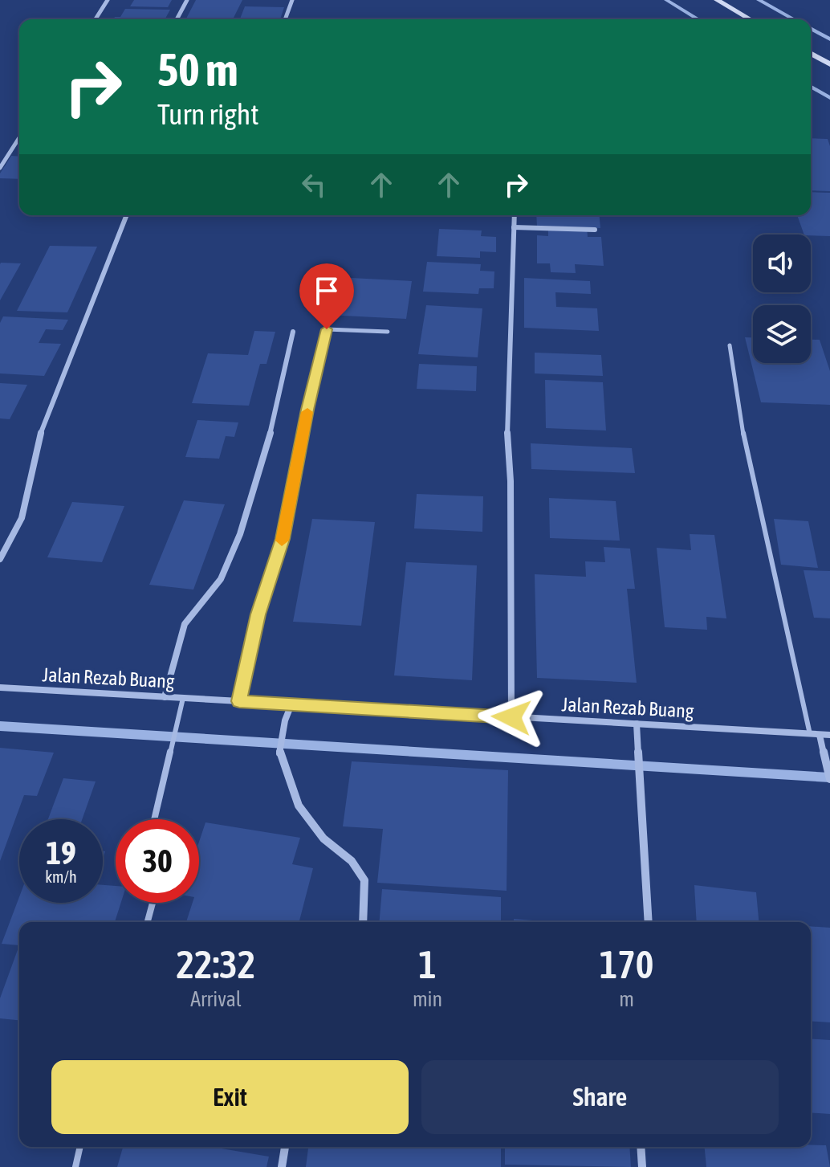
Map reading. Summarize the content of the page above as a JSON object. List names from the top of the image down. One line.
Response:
{"streets":{"street":["Jalan Rezab Buang"]},"page":{"turn":["50 m","Turn right"],"speed":"19 km/h","limit":"30","eta":["22:32","Arrival","1","min","170","m"],"buttons":["Exit","Share"]}}
